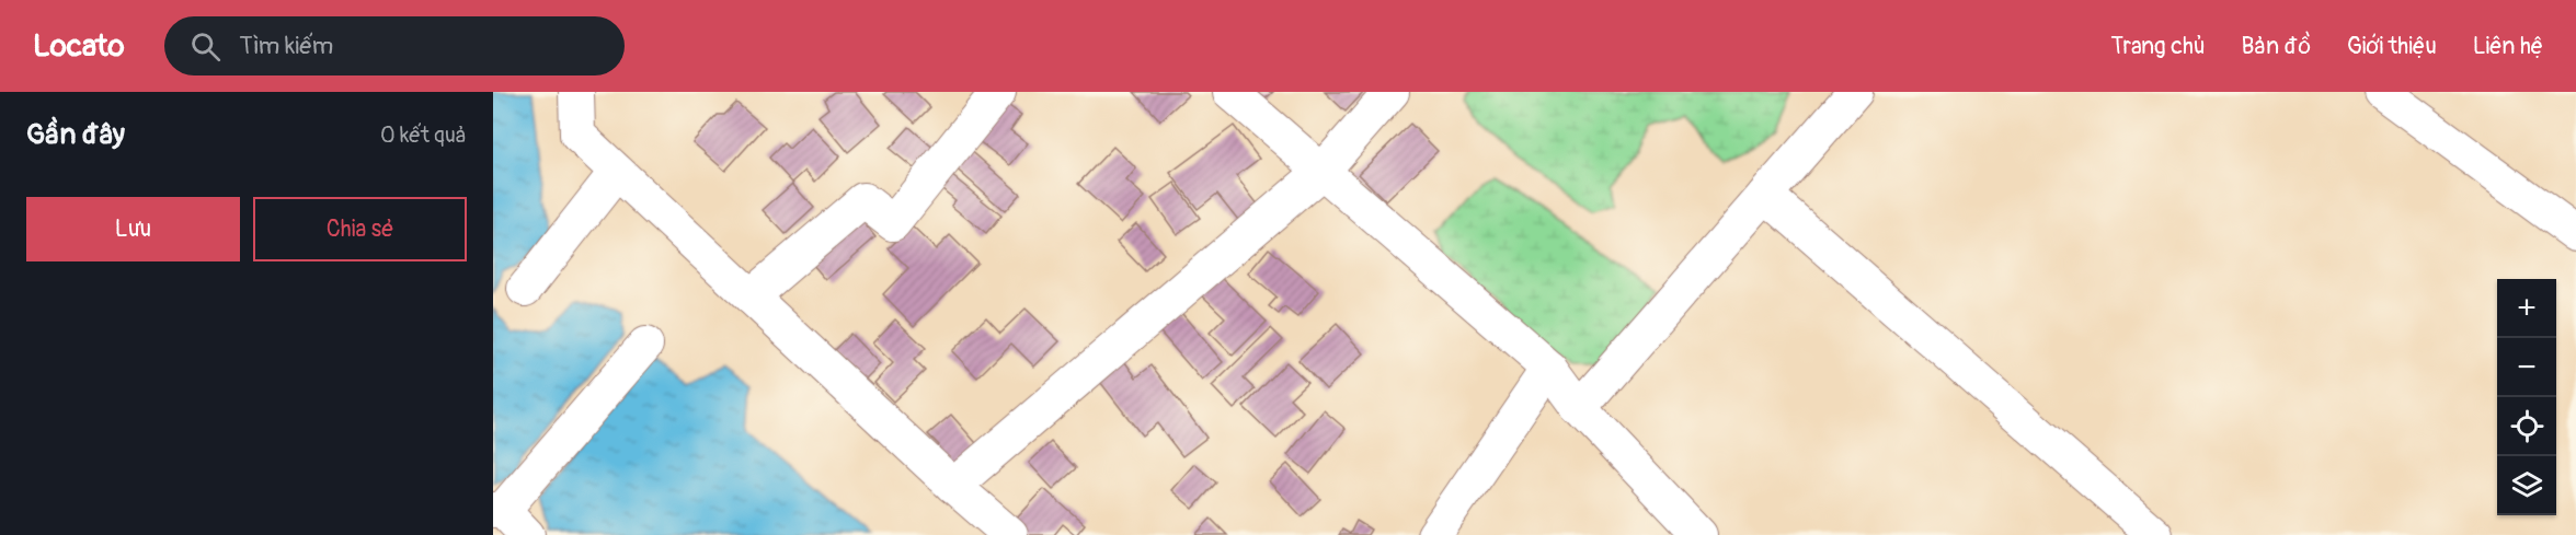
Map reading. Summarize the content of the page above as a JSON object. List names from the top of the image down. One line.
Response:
{"page":{"header":"Locato","search":"Tìm kiếm","nav":["Trang chủ","Bản đồ","Giới thiệu","Liên hệ"],"heading":["Gần đây","0 kết quả"],"buttons":["Lưu","Chia sẻ"],"map_buttons":["+","−"]}}
